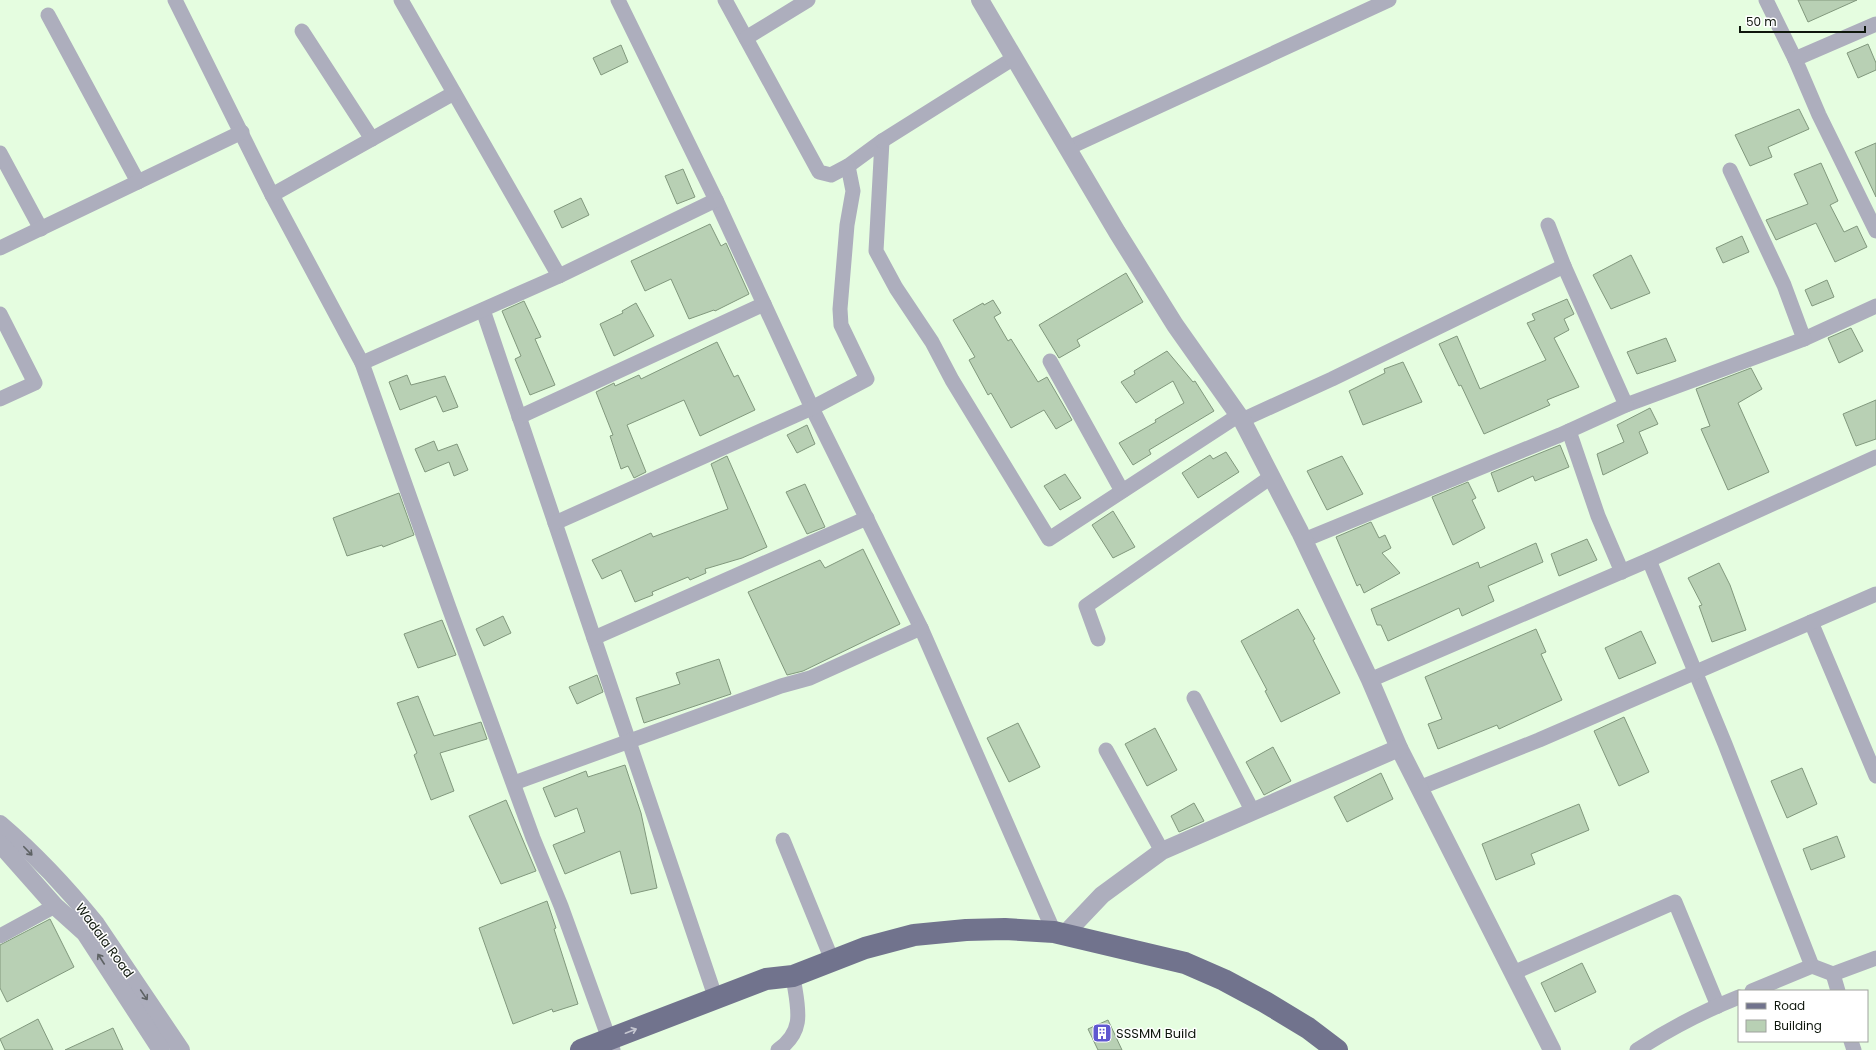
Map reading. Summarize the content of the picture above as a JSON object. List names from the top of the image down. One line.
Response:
{"streets":{"street":["Wadala Road"]},"places":{"building":["SSSMM Build"]},"legend":["Road","Building"],"scale_bar":"50 m"}
